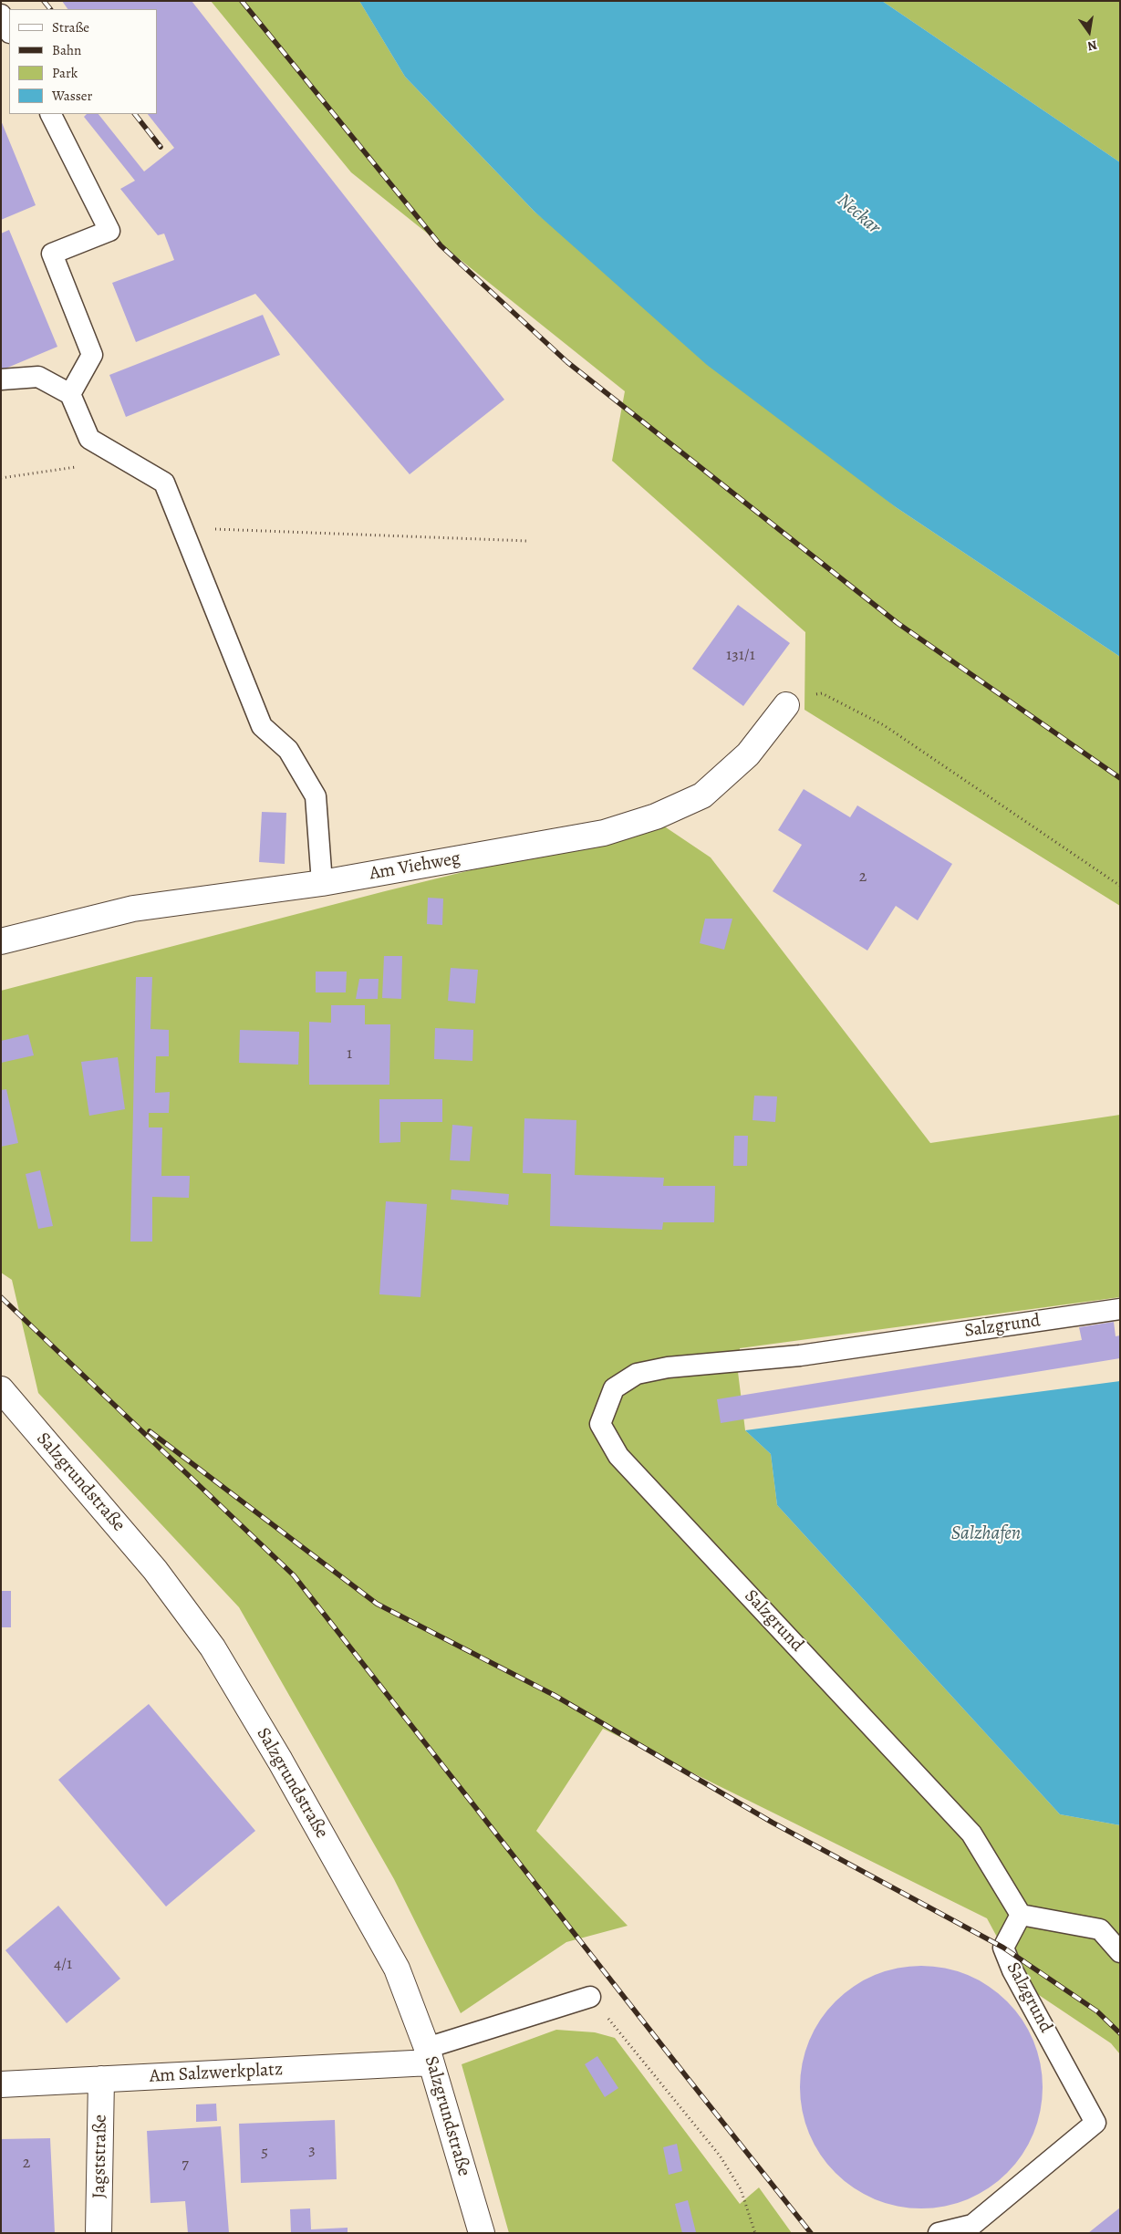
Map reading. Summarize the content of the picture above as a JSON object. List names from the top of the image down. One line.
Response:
{"streets":{"street":["Am Viehweg","Salzgrundstraße","Am Salzwerkplatz","Jagststraße"],"lane":["Salzgrund"]},"crossings":[["Salzgrundstraße","Am Salzwerkplatz"],["Am Salzwerkplatz","Jagststraße"]],"water":["Neckar","Salzhafen"],"house_numbers":["131/1","2","1","4/1","3","5","2","7"],"legend":["Straße","Bahn","Park","Wasser"],"north":"bottom"}
